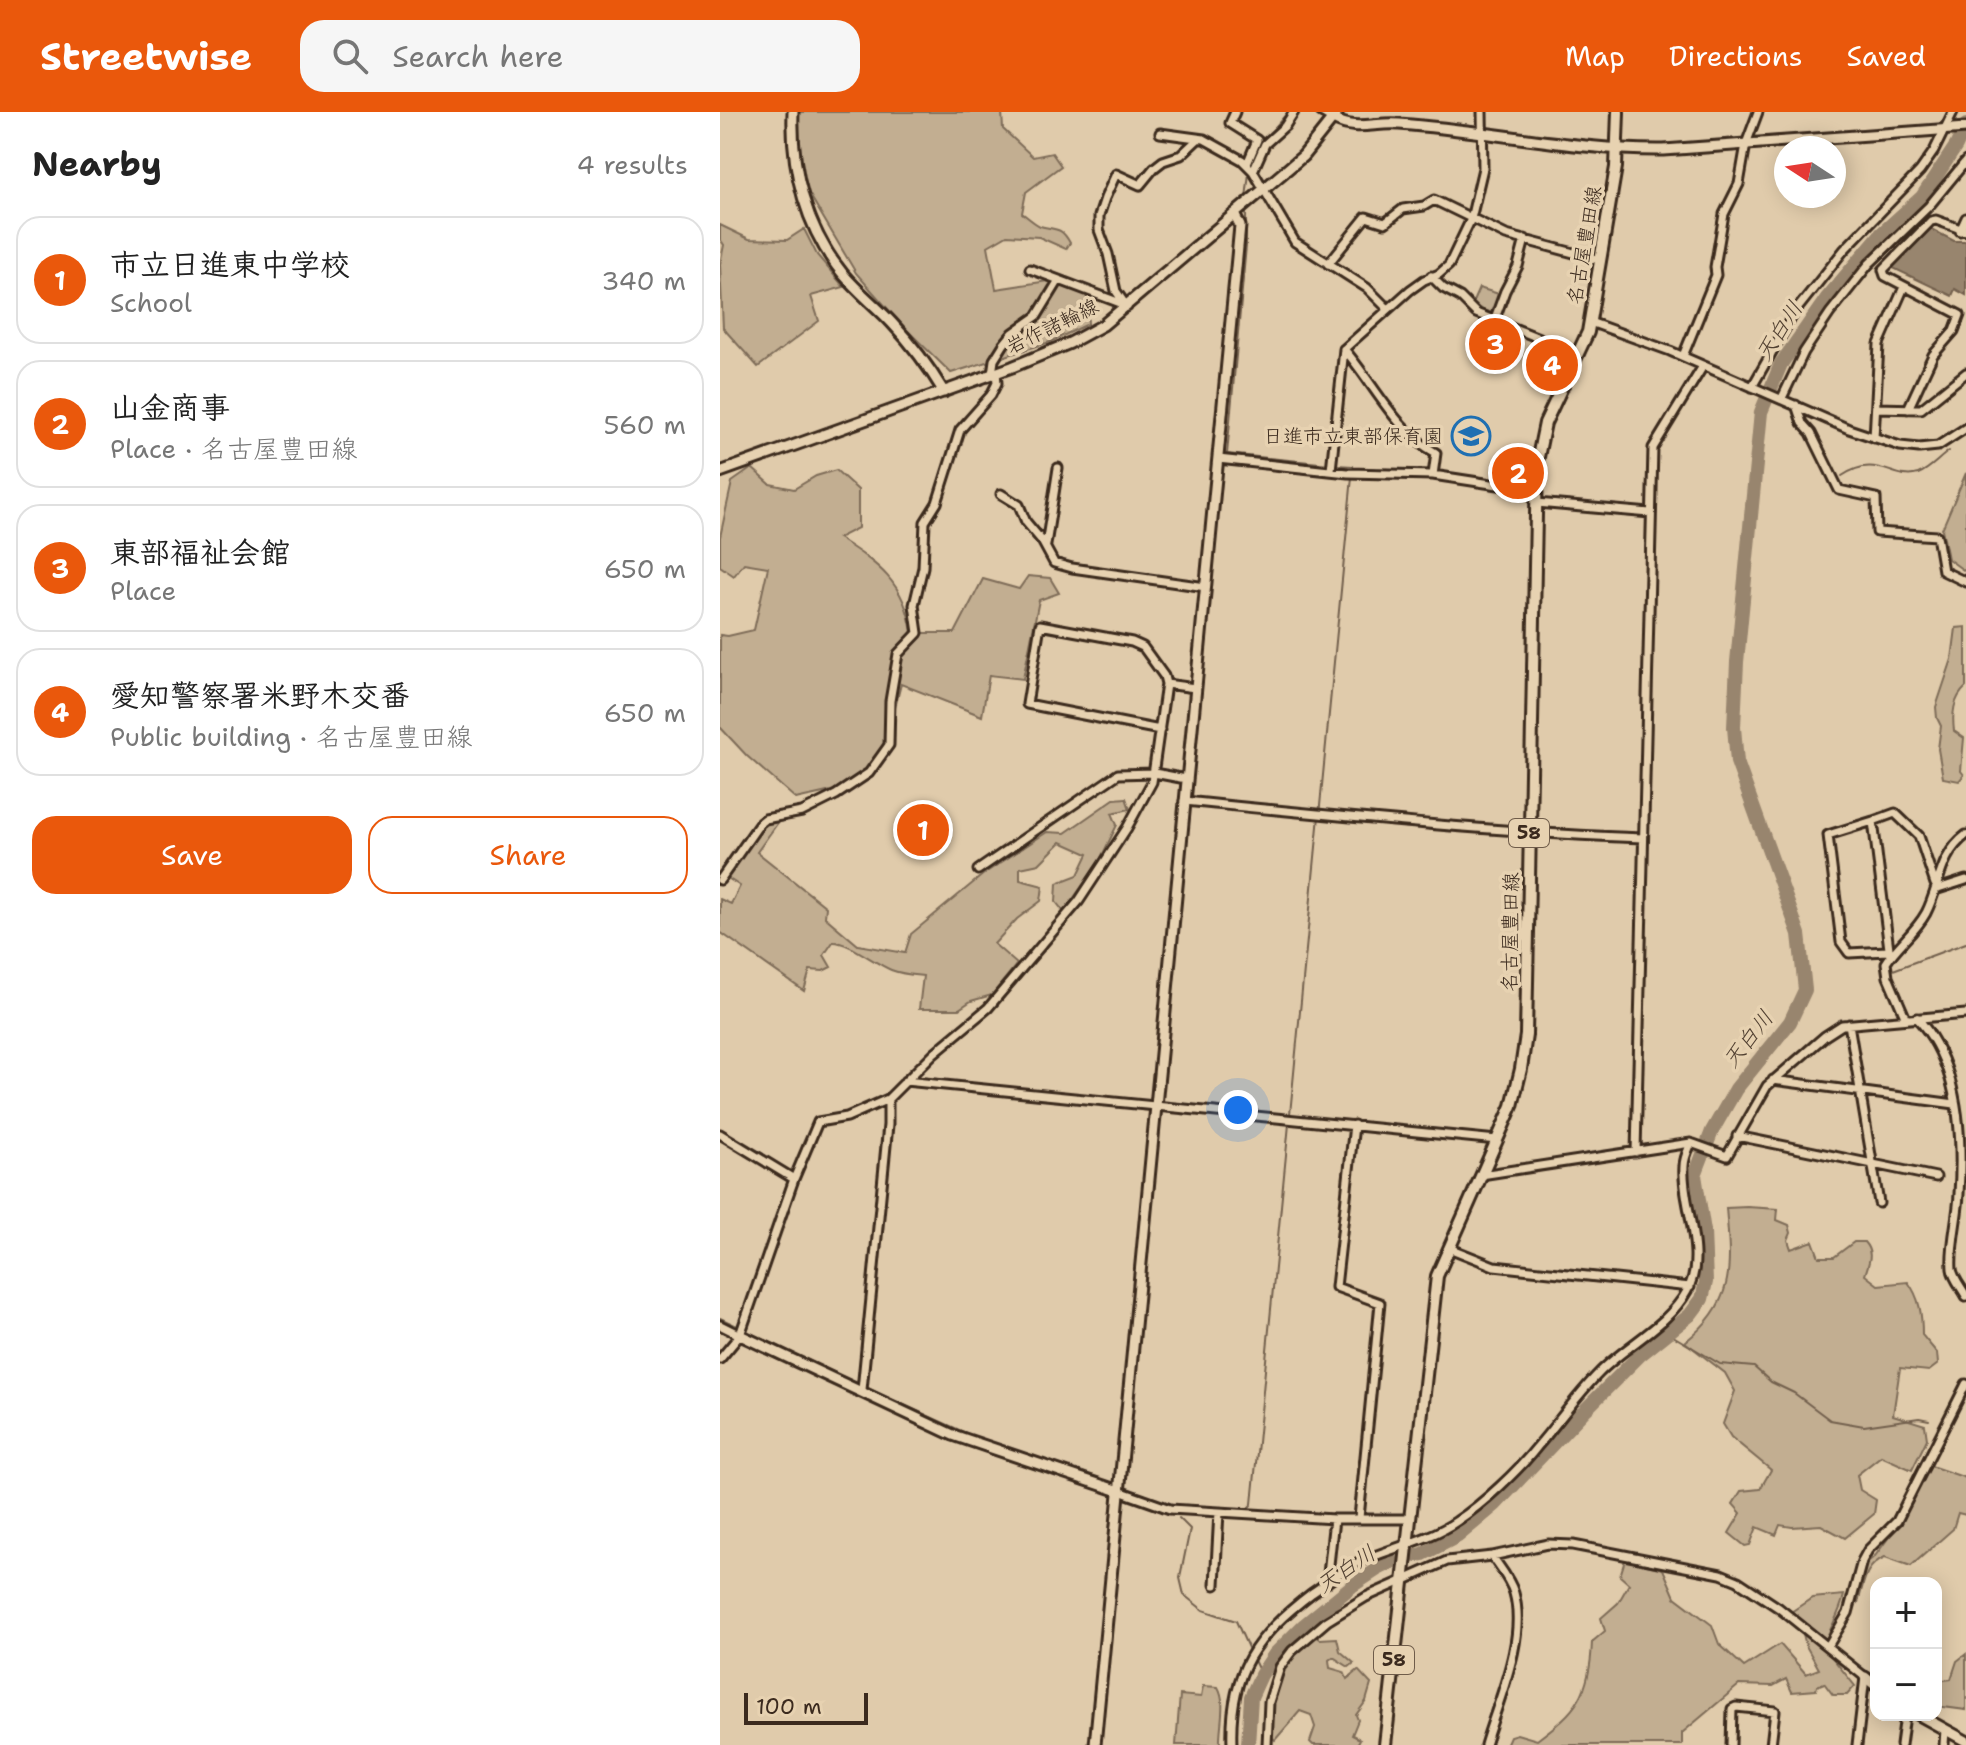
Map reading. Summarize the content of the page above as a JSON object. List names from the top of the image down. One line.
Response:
{"streets":{"main road":["名古屋豊田線","58"],"street":["岩作諸輪線"]},"water":["天白川"],"places":{"school or university":["日進市立東部保育園"]},"scale_bar":"100 m","north":"left","page":{"header":"Streetwise","search":"Search here","nav":["Map","Directions","Saved"],"heading":["Nearby","4 results"],"list":[{"mark":"1","name":"市立日進東中学校","note":"School","value":"340 m"},{"mark":"2","name":"山金商事","note":"Place · 名古屋豊田線","value":"560 m"},{"mark":"3","name":"東部福祉会館","note":"Place","value":"650 m"},{"mark":"4","name":"愛知警察署米野木交番","note":"Public building · 名古屋豊田線","value":"650 m"}],"pins":["3","4","2","1"],"buttons":["Save","Share"],"map_buttons":["+","−"],"scale":"100 m"}}
